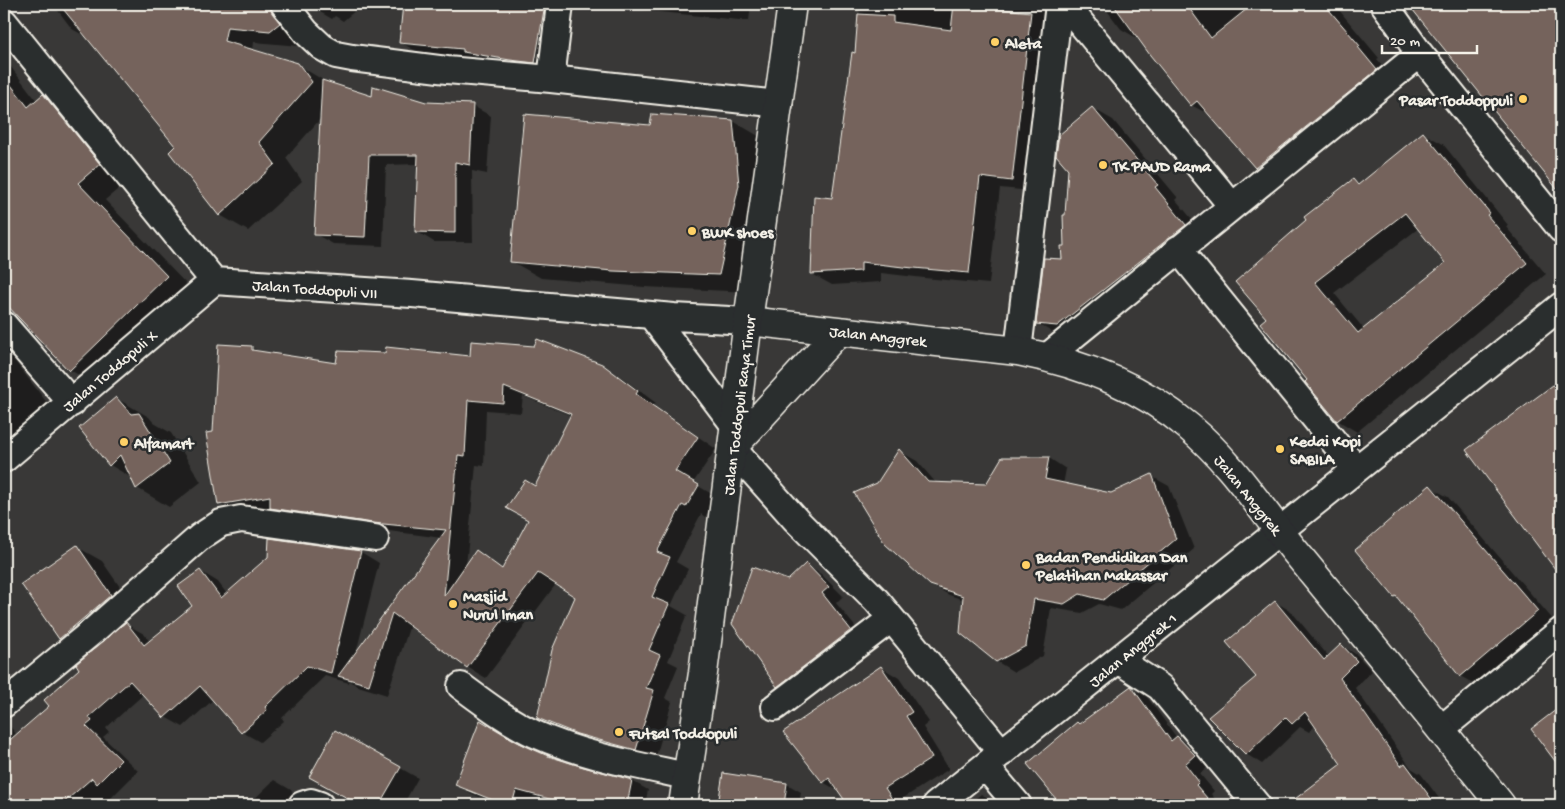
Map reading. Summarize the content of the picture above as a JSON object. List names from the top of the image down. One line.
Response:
{"streets":{"street":["Jalan Toddopuli VII","Jalan Anggrek","Jalan Toddopuli X","Jalan Toddopuli Raya Timur","Jalan Anggrek 1"]},"crossings":[["Jalan Toddopuli VII","Jalan Anggrek"],["Jalan Toddopuli VII","Jalan Toddopuli X"],["Jalan Toddopuli VII","Jalan Toddopuli Raya Timur"],["Jalan Anggrek","Jalan Toddopuli Raya Timur"],["Jalan Anggrek","Jalan Anggrek 1"]],"places":["Aleta","Pasar Toddoppuli","TK PAUD Rama","BWK shoes","Alfamart","Kedai Kopi SABILA","Badan Pendidikan Dan Pelatihan Makassar","Masjid Nurul Iman","Futsal Toddopuli"],"scale_bar":"20 m"}
